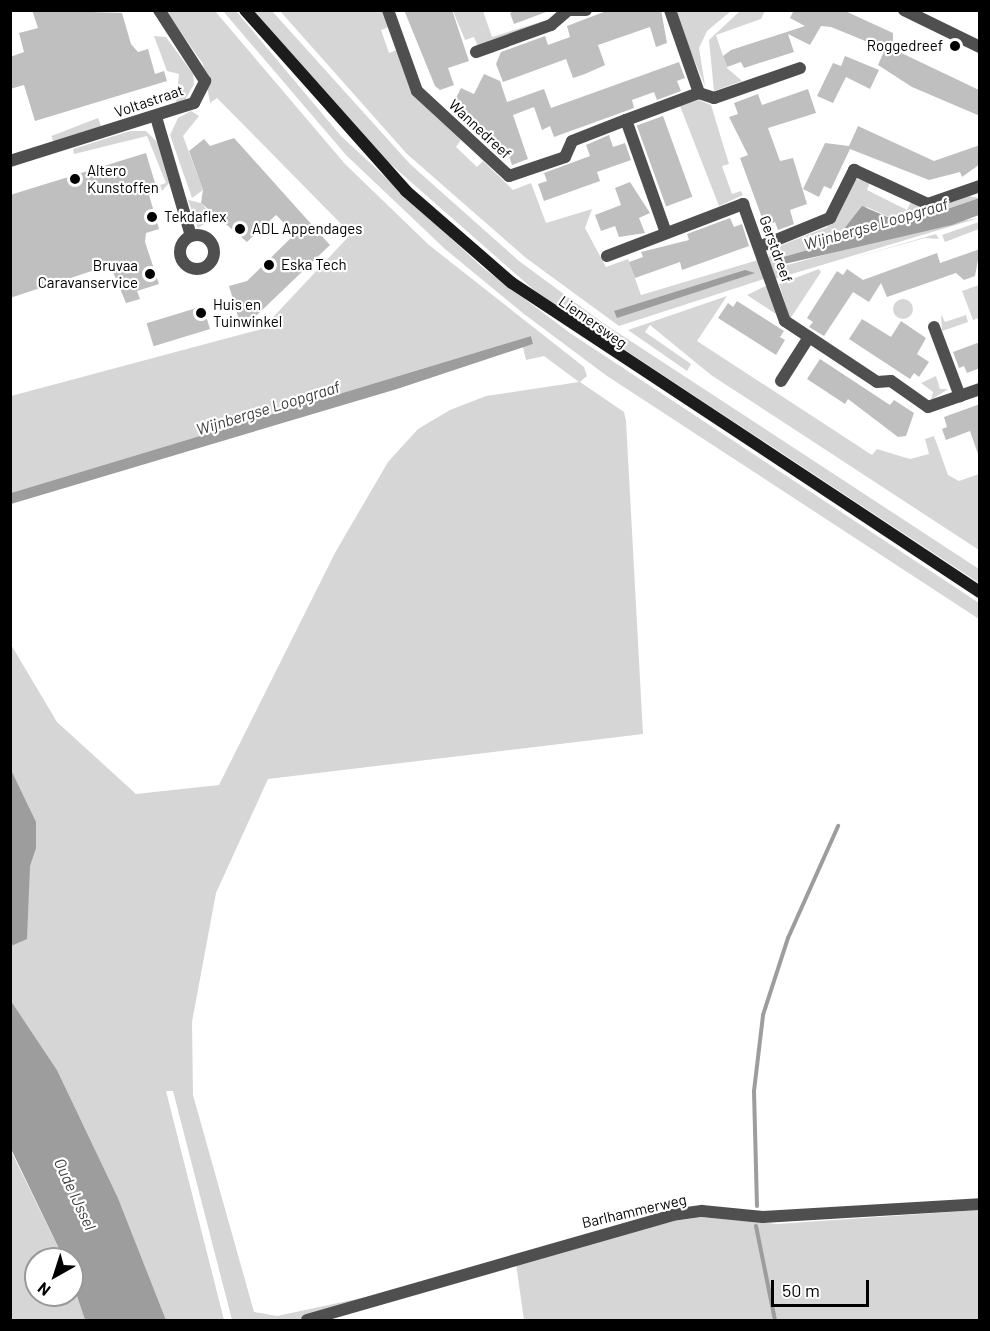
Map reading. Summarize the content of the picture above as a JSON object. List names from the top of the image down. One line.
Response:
{"streets":{"main road":["Liemersweg"],"street":["Voltastraat","Wannedreef","Gerstdreef","Barlhammerweg"]},"water":["Wijnbergse Loopgraaf","Oude IJssel"],"places":["Roggedreef","Altero Kunstoffen","Tekdaflex","ADL Appendages","Eska Tech","Bruvaa Caravanservice","Huis en Tuinwinkel"],"scale_bar":"50 m","north":"bottom left"}
